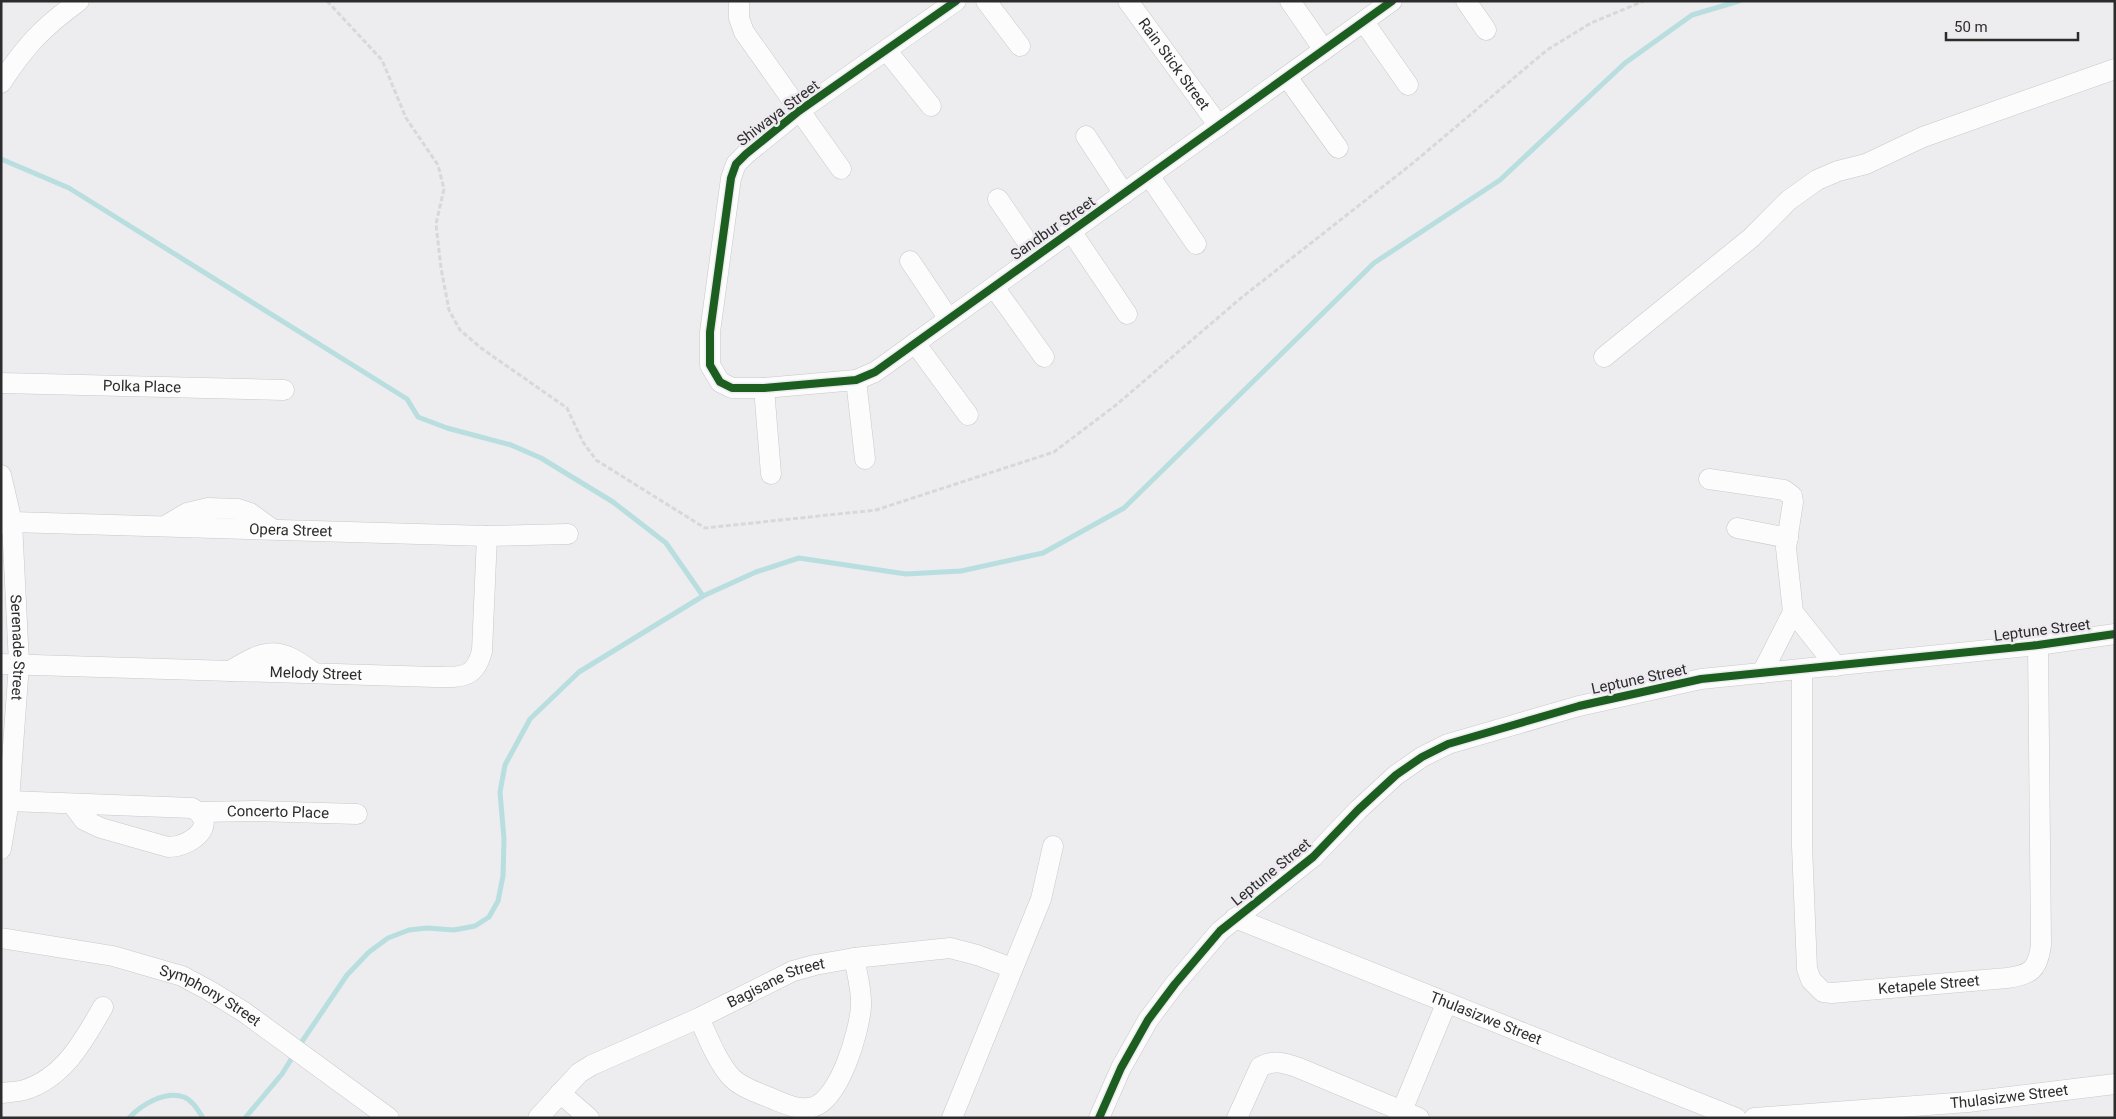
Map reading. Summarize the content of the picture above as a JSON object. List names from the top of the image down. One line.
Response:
{"streets":{"street":["Rain Stick Street","Shiwaya Street","Sandbur Street","Polka Place","Opera Street","Leptune Street","Serenade Street","Melody Street","Concerto Place","Bagisane Street","Ketapele Street","Symphony Street","Thulasizwe Street"]},"crossings":[["Rain Stick Street","Sandbur Street"],["Shiwaya Street","Sandbur Street"],["Opera Street","Serenade Street"],["Opera Street","Melody Street"],["Leptune Street","Ketapele Street"],["Leptune Street","Thulasizwe Street"],["Serenade Street","Melody Street"],["Serenade Street","Concerto Place"]],"scale_bar":"50 m"}
